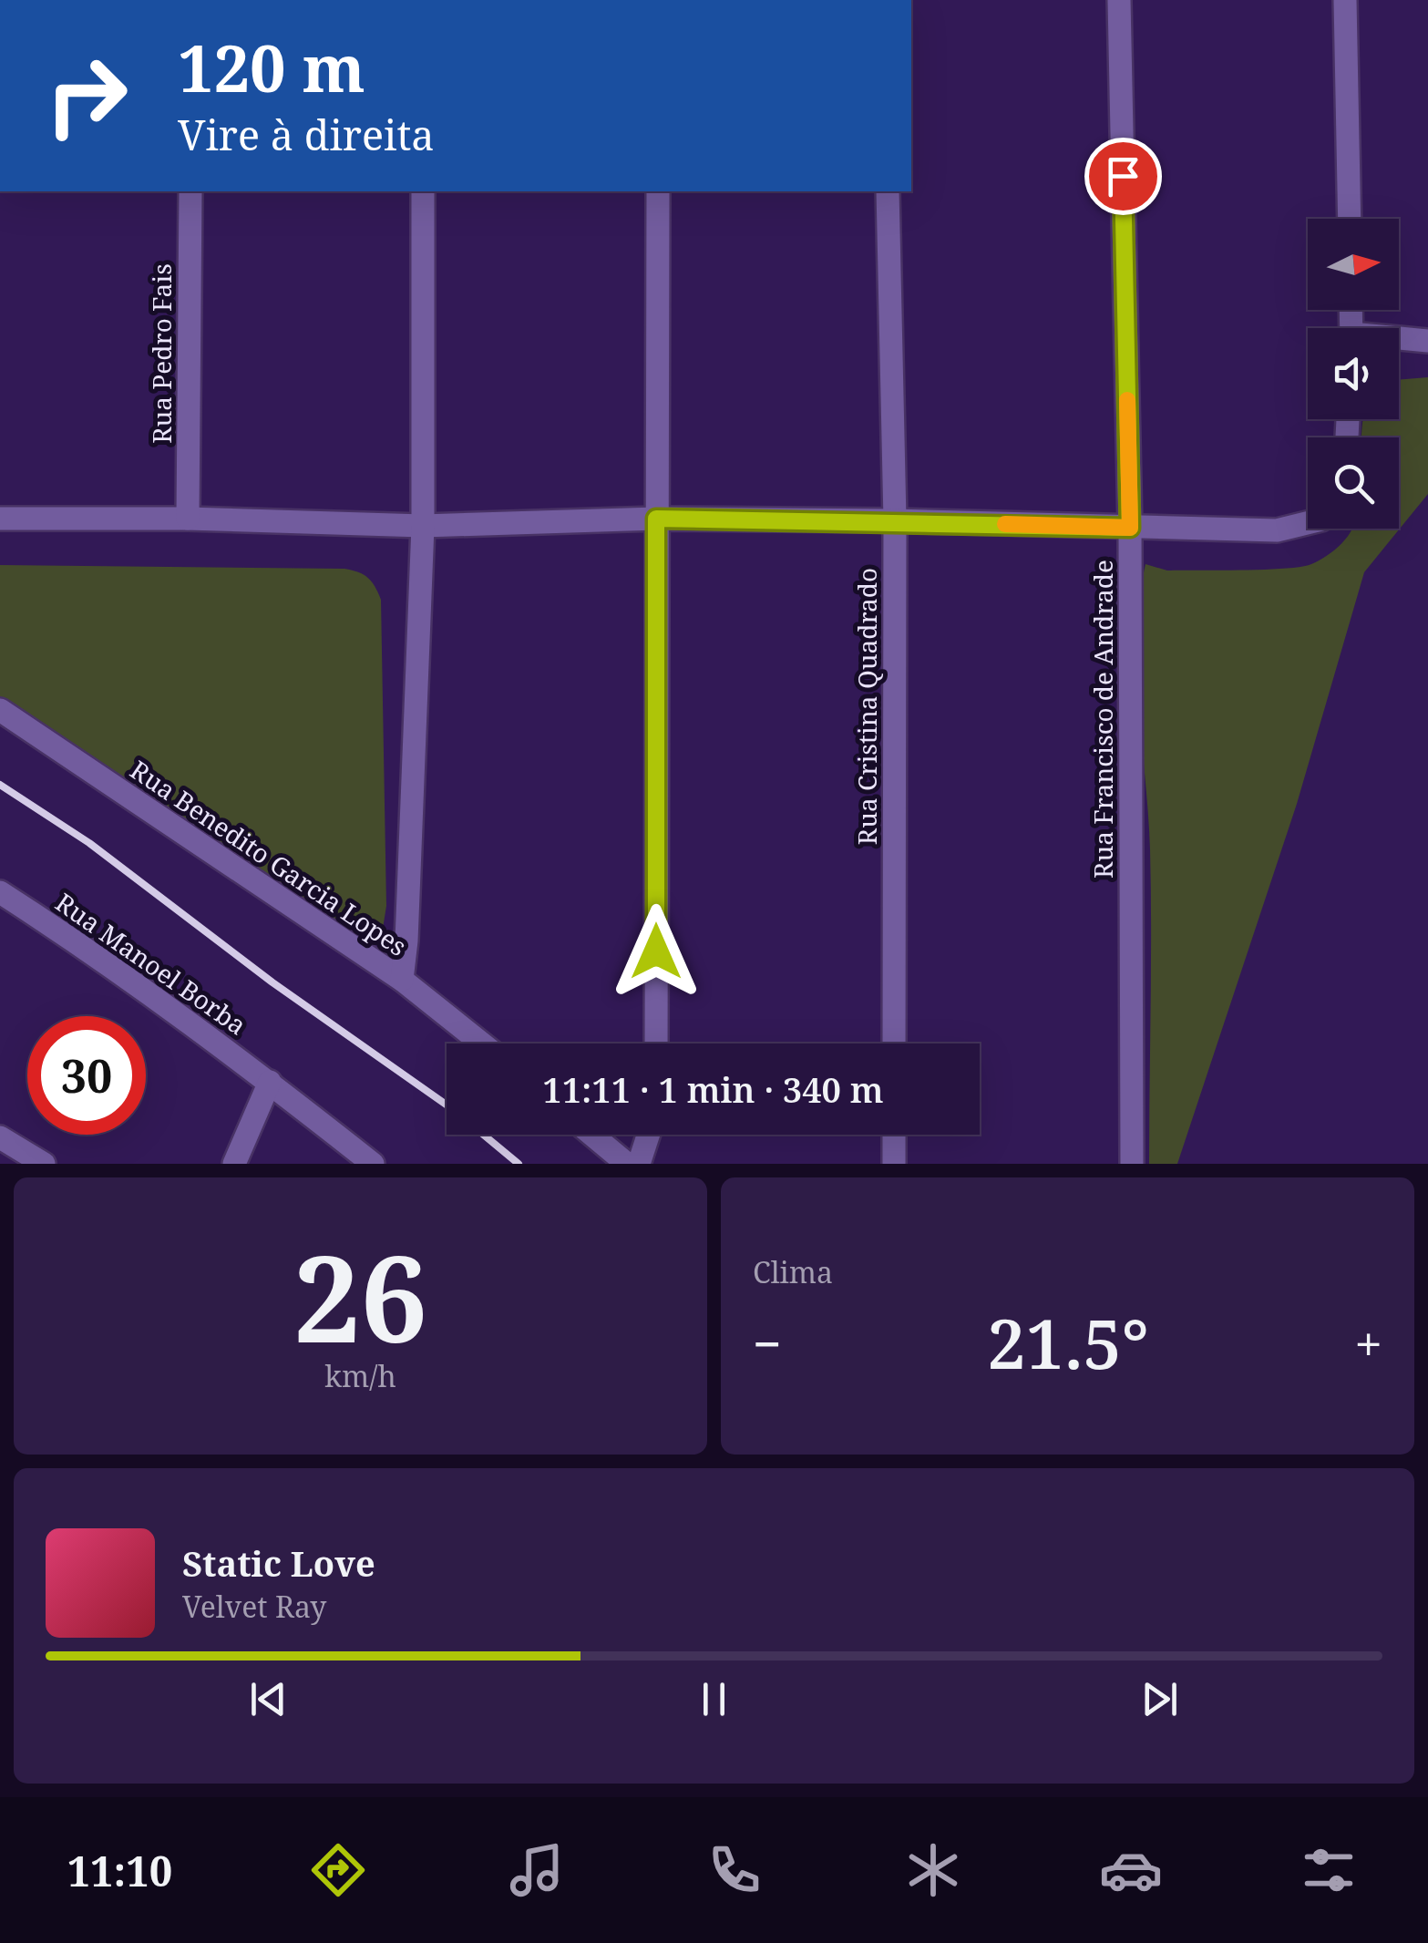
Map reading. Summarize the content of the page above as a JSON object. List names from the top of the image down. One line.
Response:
{"streets":{"street":["Rua Pedro Fais","Rua Cristina Quadrado","Rua Francisco de Andrade","Rua Benedito Garcia Lopes","Rua Manoel Borba"]},"north":"right","page":{"turn":["120 m","Vire à direita"],"limit":"30","trip":"11:11 · 1 min · 340 m","tile":[["26","km/h"],"Clima"],"heat":["−","21.5°","+"],"song":["Static Love","Velvet Ray"],"tabs":"11:10"}}
